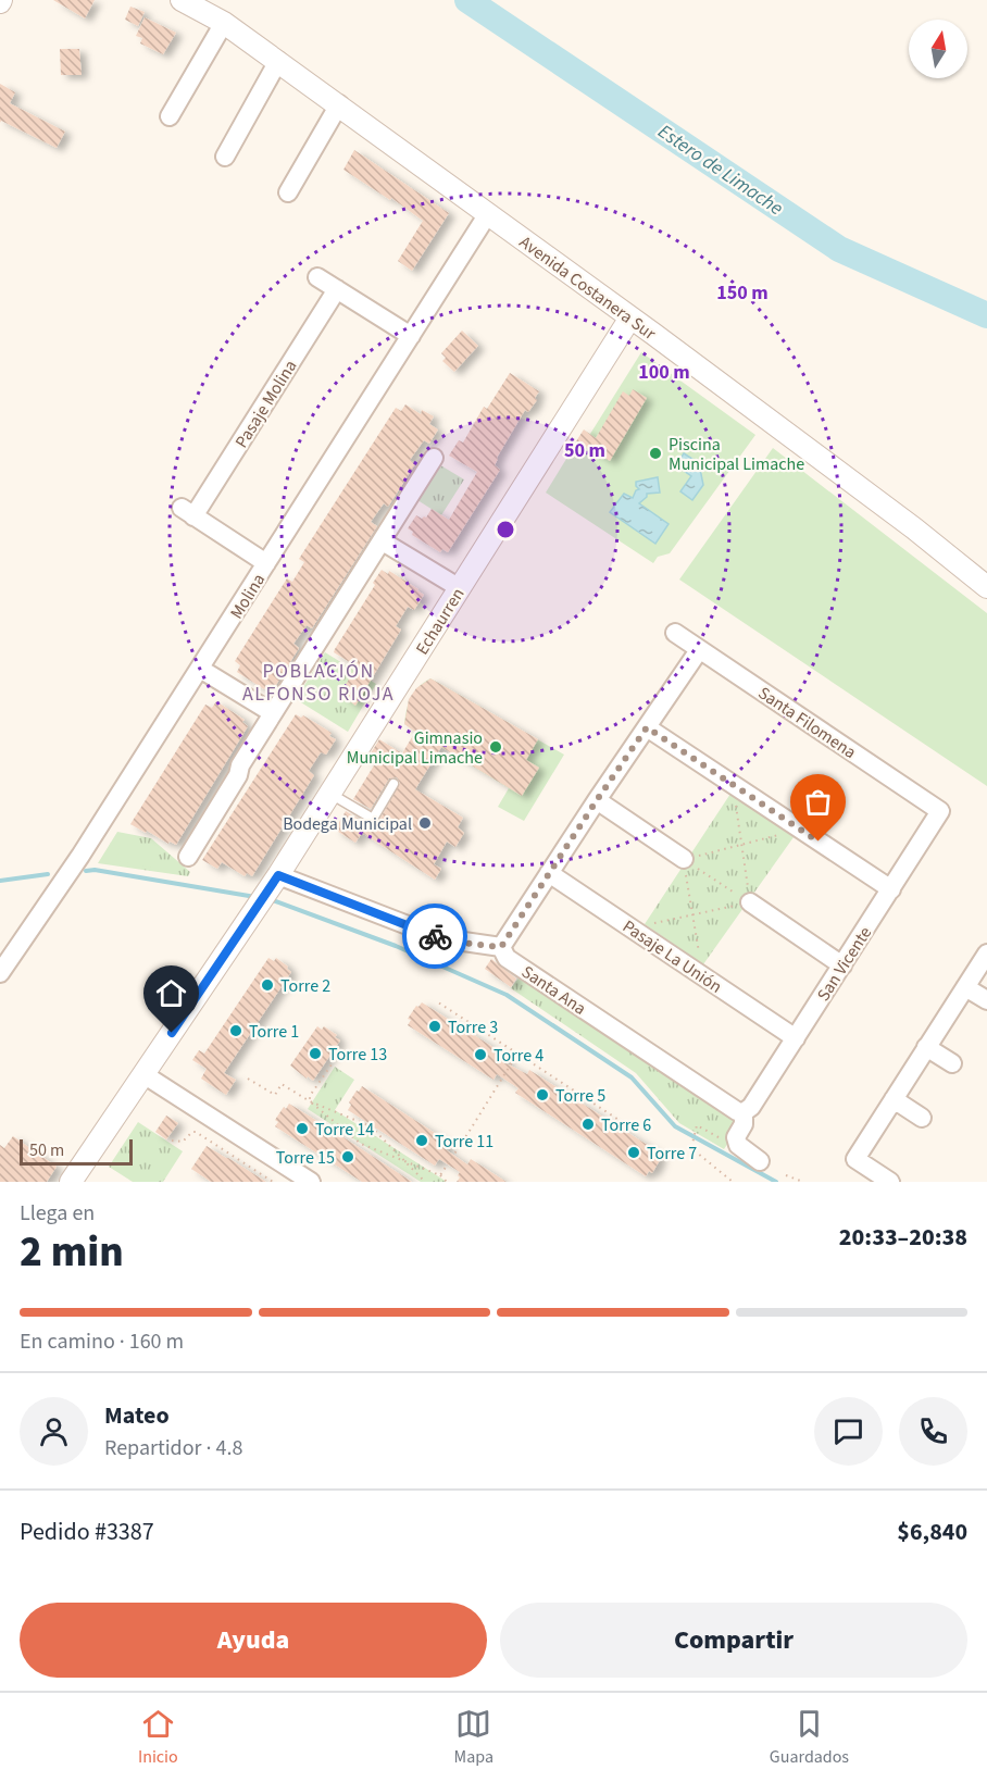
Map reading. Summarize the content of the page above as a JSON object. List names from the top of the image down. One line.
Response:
{"streets":{"street":["Avenida Costanera Sur","Pasaje Molina","Molina","Echaurren","Santa Filomena","Pasaje La Unión","San Vicente","Santa Ana"]},"crossings":[["Avenida Costanera Sur","Molina"],["Avenida Costanera Sur","Echaurren"],["Pasaje Molina","Molina"],["Santa Filomena","San Vicente"],["Pasaje La Unión","San Vicente"],["San Vicente","Santa Ana"]],"districts":["POBLACIÓN ALFONSO RIOJA"],"water":["Estero de Limache"],"places":["Piscina Municipal Limache","Gimnasio Municipal Limache","Bodega Municipal","Torre 2","Torre 3","Torre 1","Torre 13","Torre 4","Torre 5","Torre 6","Torre 14","Torre 11","Torre 7","Torre 15"],"scale_bar":"50 m","north":"top","page":{"scale":"50 m","heading":["2 min","Llega en","20:33–20:38"],"panel":["Mateo","Repartidor · 4.8","Pedido #3387","$6,840"],"bar":"En camino · 160 m","buttons":["Ayuda","Compartir"],"tabs":["Inicio","Mapa","Guardados"]},"rings":["150 m","100 m","50 m"]}
